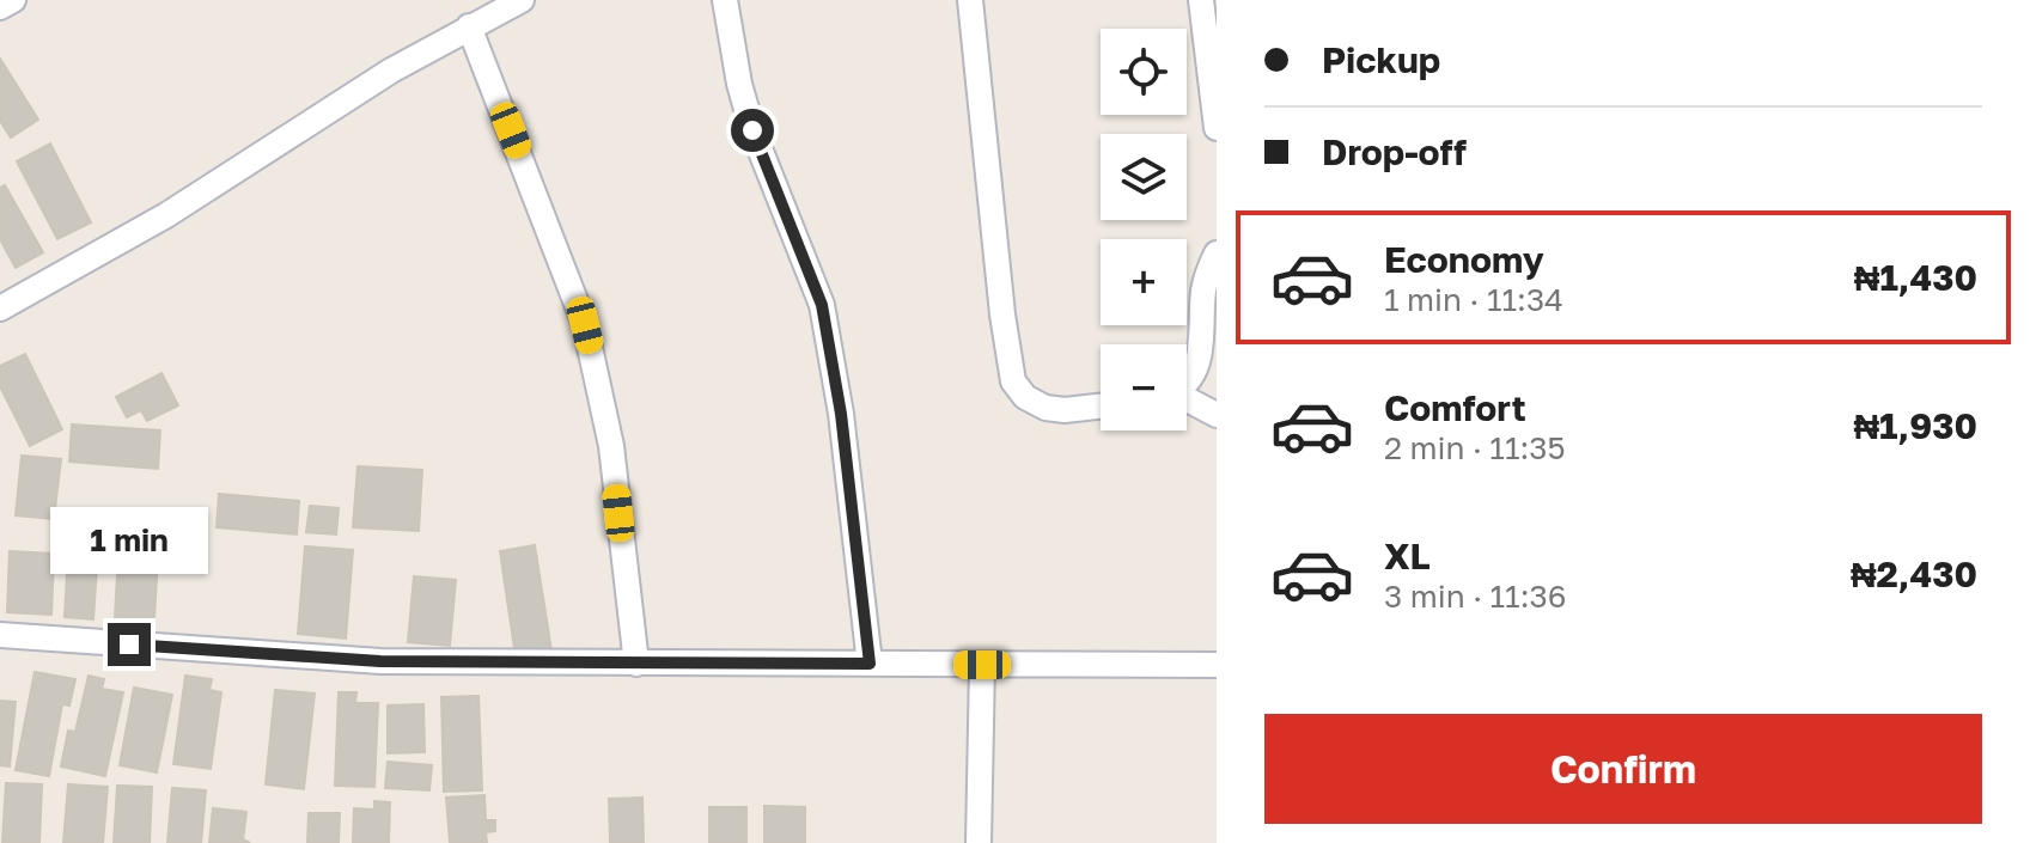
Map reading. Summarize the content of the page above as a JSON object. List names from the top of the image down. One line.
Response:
{"page":{"banner":["Pickup","Drop-off"],"map_buttons":["+","−"],"list":[{"name":"Economy","note":"1 min · 11:34","value":"₦1,430"},{"name":"Comfort","note":"2 min · 11:35","value":"₦1,930"},{"name":"XL","note":"3 min · 11:36","value":"₦2,430"}],"bubble":"1 min","buttons":"Confirm"}}
